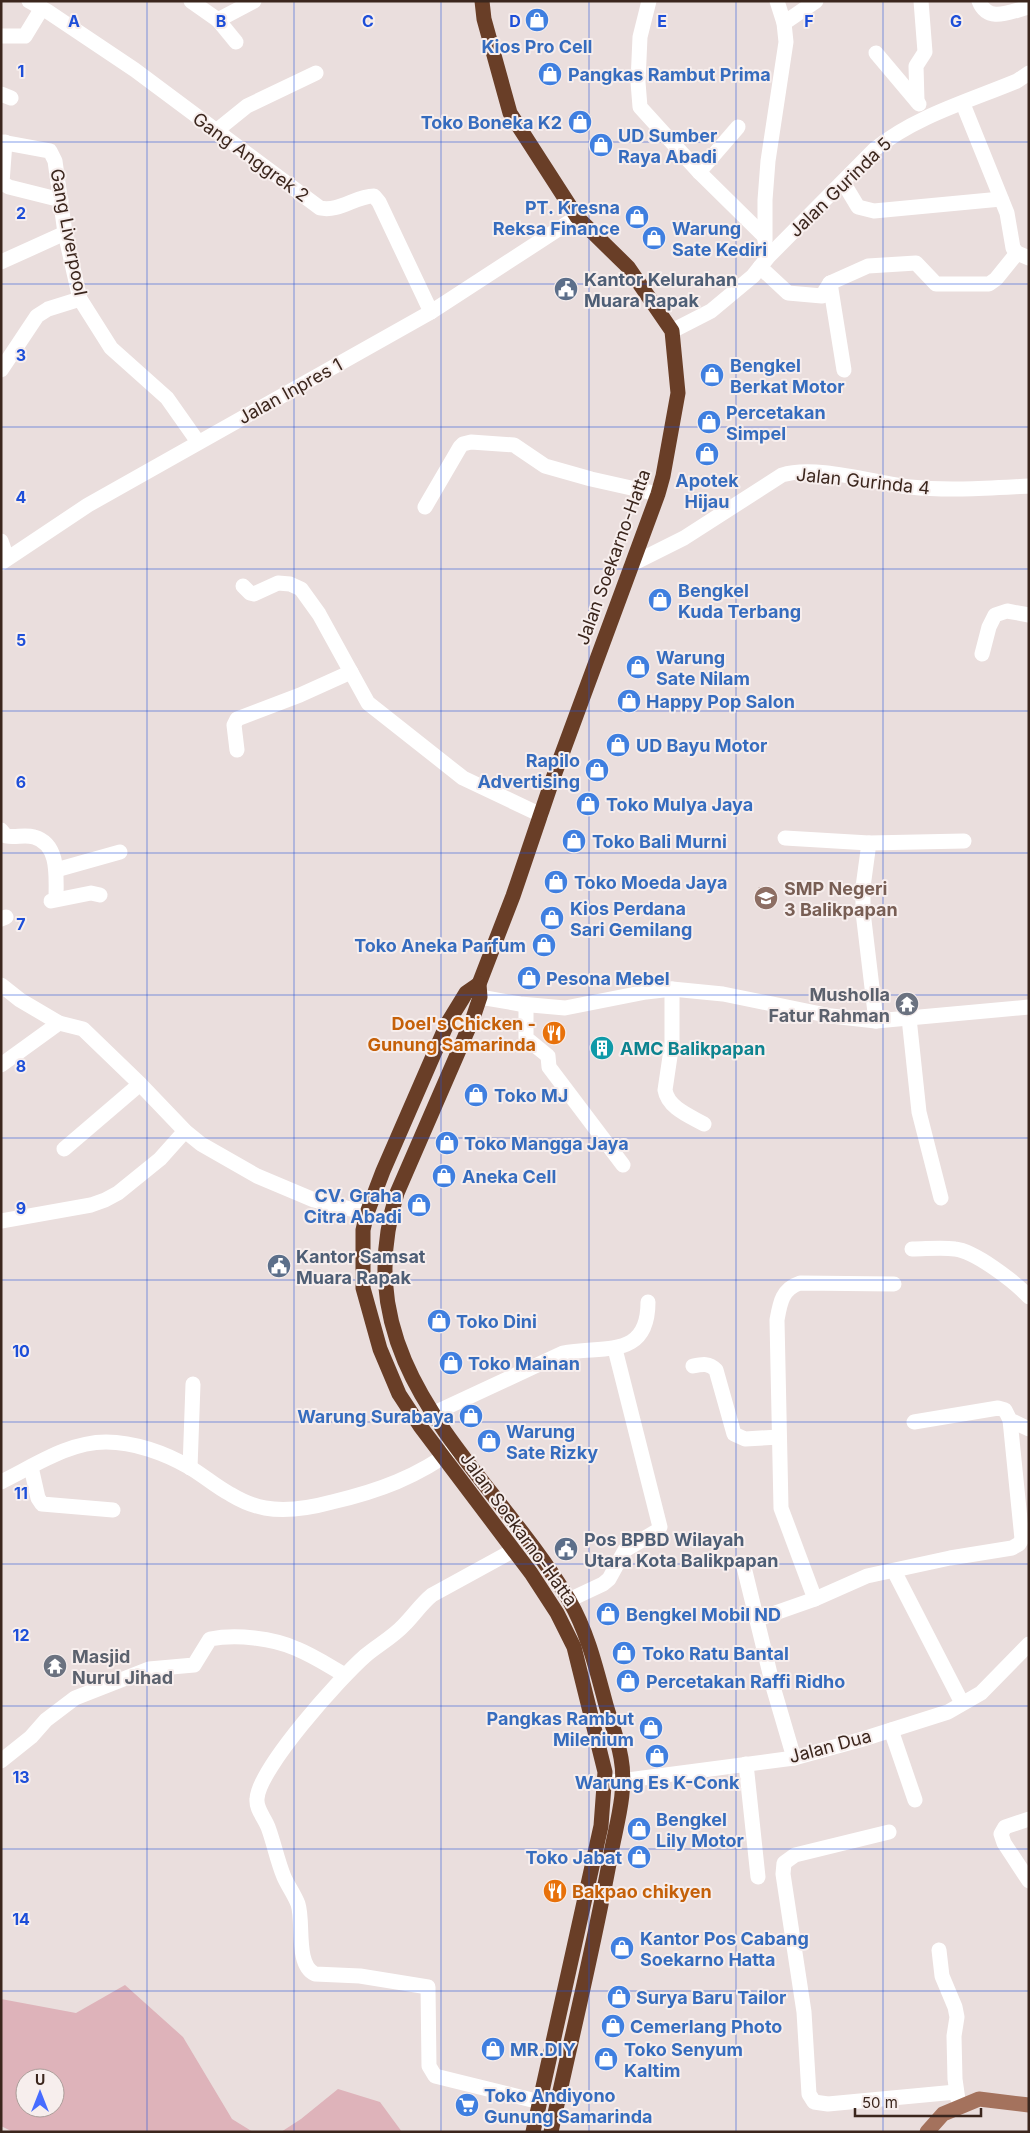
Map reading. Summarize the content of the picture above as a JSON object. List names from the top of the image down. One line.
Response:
{"streets":{"highway":["Jalan Soekarno-Hatta"],"street":["Gang Anggrek 2","Jalan Gurinda 5","Gang Liverpool","Jalan Inpres 1","Jalan Gurinda 4","Jalan Dua"]},"crossings":[["Gang Anggrek 2","Jalan Inpres 1"],["Jalan Gurinda 5","Jalan Soekarno-Hatta"],["Gang Liverpool","Jalan Inpres 1"],["Jalan Inpres 1","Jalan Soekarno-Hatta"],["Jalan Gurinda 4","Jalan Soekarno-Hatta"],["Jalan Soekarno-Hatta","Jalan Dua"]],"places":{"shop":["Kios Pro Cell","Pangkas Rambut Prima","Toko Boneka K2","UD Sumber Raya Abadi","PT. Kresna Reksa Finance","Warung Sate Kediri","Bengkel Berkat Motor","Percetakan Simpel","Apotek Hijau","Bengkel Kuda Terbang","Warung Sate Nilam","Happy Pop Salon","UD Bayu Motor","Rapilo Advertising","Toko Mulya Jaya","Toko Bali Murni","Toko Moeda Jaya","Kios Perdana Sari Gemilang","Toko Aneka Parfum","Pesona Mebel","Toko MJ","Toko Mangga Jaya","Aneka Cell","CV. Graha Citra Abadi","Toko Dini","Toko Mainan","Warung Surabaya","Warung Sate Rizky","Bengkel Mobil ND","Toko Ratu Bantal","Percetakan Raffi Ridho","Pangkas Rambut Milenium","Warung Es K-Conk","Bengkel Lily Motor","Toko Jabat","Kantor Pos Cabang Soekarno Hatta","Surya Baru Tailor","Cemerlang Photo","MR.DIY","Toko Senyum Kaltim"],"public building":["Kantor Kelurahan Muara Rapak","Kantor Samsat Muara Rapak","Pos BPBD Wilayah Utara Kota Balikpapan"],"school or university":["SMP Negeri 3 Balikpapan"],"temple":["Musholla Fatur Rahman","Masjid Nurul Jihad"],"restaurant":["Doel's Chicken - Gunung Samarinda","Bakpao chikyen"],"building":["AMC Balikpapan"],"supermarket":["Toko Andiyono Gunung Samarinda"]},"scale_bar":"50 m","north":"top","grid":{"columns":["A","B","C","D","E","F","G"],"rows":["1","2","3","4","5","6","7","8","9","10","11","12","13","14"]}}
